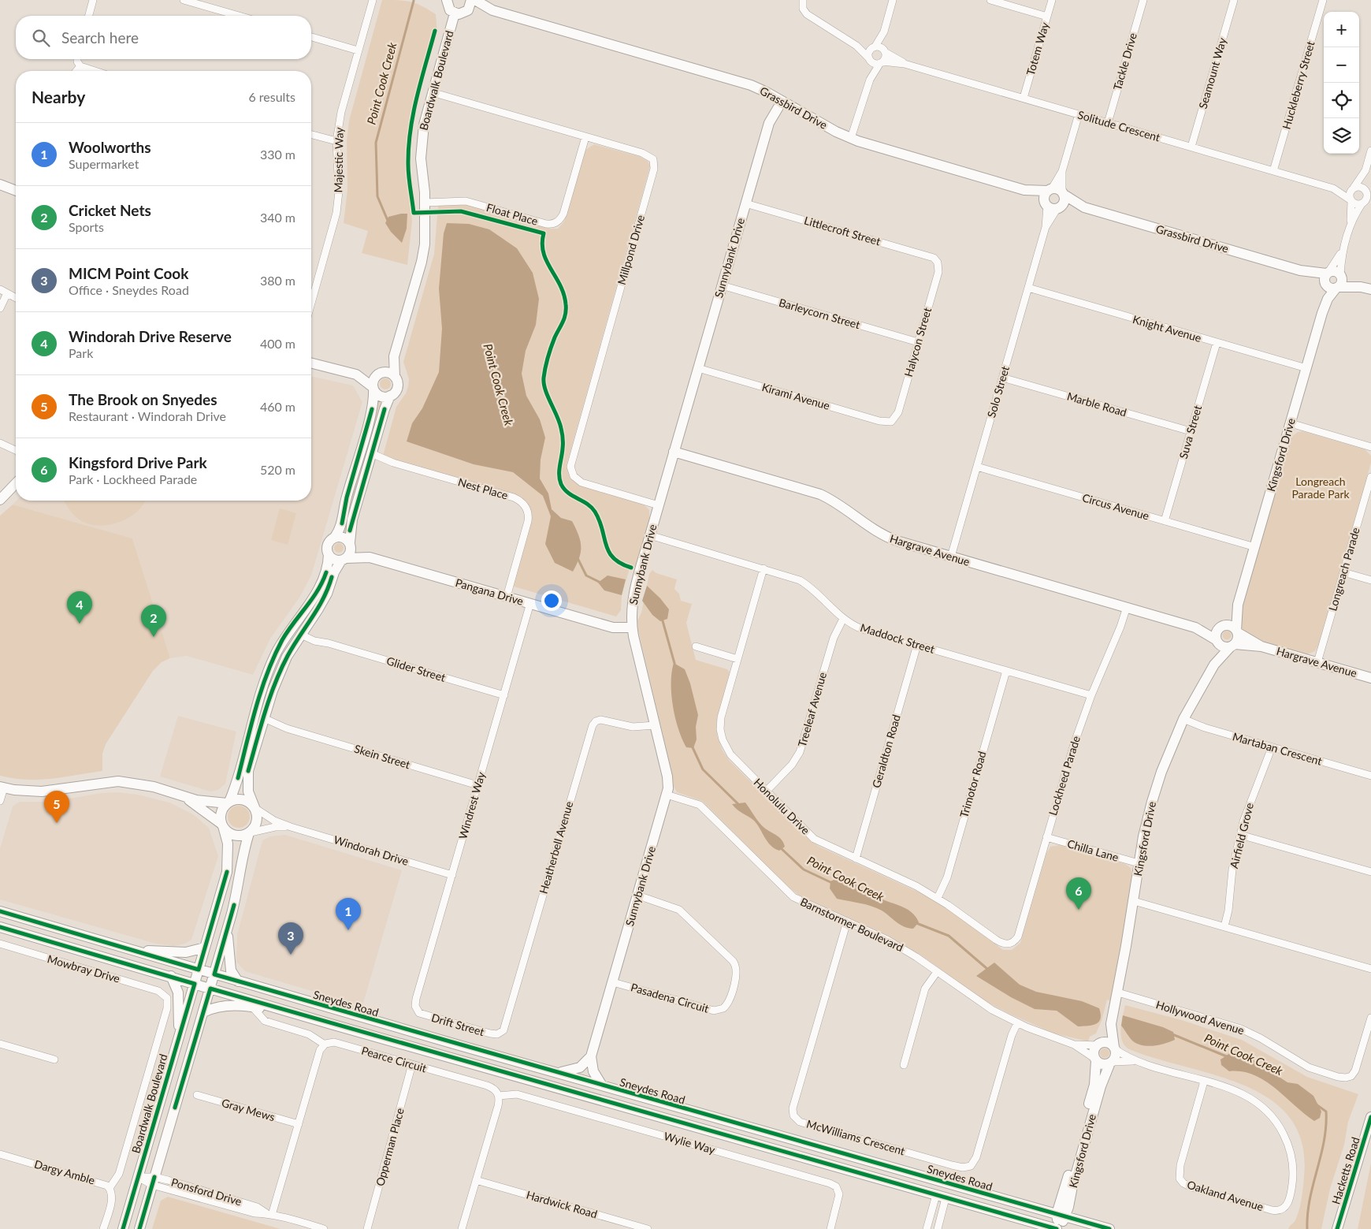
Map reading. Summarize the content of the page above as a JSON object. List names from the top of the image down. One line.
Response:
{"streets":{"street":["Totem Way","Tackle Drive","Seamount Way","Boardwalk Boulevard","Huckleberry Street","Grassbird Drive","Solitude Crescent","Majestic Way","Float Place","Littlecroft Street","Millpond Drive","Sunnybank Drive","Barleycorn Street","Knight Avenue","Halycon Street","Solo Street","Kirami Avenue","Marble Road","Suva Street","Kingsford Drive","Nest Place","Circus Avenue","Hargrave Avenue","Longreach Parade","Pangana Drive","Maddock Street","Glider Street","Treeleaf Avenue","Martaban Crescent","Geraldton Road","Skein Street","Lockheed Parade","Trimotor Road","Windrest Way","Honolulu Drive","Airfield Grove","Heatherbell Avenue","Windorah Drive","Chilla Lane","Barnstormer Boulevard","Mowbray Drive","Pasadena Circuit","Sneydes Road","Hollywood Avenue","Drift Street","Pearce Circuit","Gray Mews","McWilliams Crescent","Wylie Way","Opperman Place","Hacketts Road","Dargy Amble","Ponsford Drive","Oakland Avenue","Hardwick Road"]},"crossings":[["Totem Way","Solitude Crescent"],["Tackle Drive","Solitude Crescent"],["Seamount Way","Solitude Crescent"],["Boardwalk Boulevard","Grassbird Drive"],["Boardwalk Boulevard","Float Place"],["Boardwalk Boulevard","Millpond Drive"],["Boardwalk Boulevard","Windorah Drive"],["Boardwalk Boulevard","Sneydes Road"],["Boardwalk Boulevard","Ponsford Drive"],["Huckleberry Street","Solitude Crescent"],["Grassbird Drive","Sunnybank Drive"],["Grassbird Drive","Solo Street"],["Grassbird Drive","Kingsford Drive"],["Float Place","Millpond Drive"],["Littlecroft Street","Sunnybank Drive"],["Littlecroft Street","Halycon Street"],["Millpond Drive","Sunnybank Drive"],["Sunnybank Drive","Barleycorn Street"],["Sunnybank Drive","Kirami Avenue"],["Sunnybank Drive","Hargrave Avenue"],["Sunnybank Drive","Pangana Drive"],["Sunnybank Drive","Maddock Street"],["Sunnybank Drive","Heatherbell Avenue"],["Sunnybank Drive","Barnstormer Boulevard"],["Sunnybank Drive","Pasadena Circuit"],["Barleycorn Street","Halycon Street"],["Knight Avenue","Solo Street"],["Knight Avenue","Suva Street"],["Knight Avenue","Kingsford Drive"],["Halycon Street","Kirami Avenue"],["Solo Street","Marble Road"],["Solo Street","Circus Avenue"],["Solo Street","Hargrave Avenue"],["Marble Road","Suva Street"],["Suva Street","Circus Avenue"],["Kingsford Drive","Circus Avenue"],["Kingsford Drive","Hargrave Avenue"],["Kingsford Drive","Martaban Crescent"],["Kingsford Drive","Chilla Lane"],["Kingsford Drive","Barnstormer Boulevard"],["Kingsford Drive","Sneydes Road"],["Kingsford Drive","Hollywood Avenue"],["Nest Place","Pangana Drive"],["Hargrave Avenue","Longreach Parade"],["Hargrave Avenue","Lockheed Parade"],["Pangana Drive","Windrest Way"],["Maddock Street","Treeleaf Avenue"],["Maddock Street","Geraldton Road"],["Maddock Street","Lockheed Parade"],["Maddock Street","Trimotor Road"],["Maddock Street","Honolulu Drive"],["Glider Street","Windrest Way"],["Treeleaf Avenue","Honolulu Drive"],["Martaban Crescent","Airfield Grove"],["Geraldton Road","Honolulu Drive"],["Skein Street","Windrest Way"],["Lockheed Parade","Honolulu Drive"],["Lockheed Parade","Chilla Lane"],["Trimotor Road","Honolulu Drive"],["Windrest Way","Windorah Drive"],["Windrest Way","Drift Street"],["Heatherbell Avenue","Drift Street"],["Barnstormer Boulevard","McWilliams Crescent"],["Mowbray Drive","Dargy Amble"],["Pearce Circuit","Wylie Way"],["Pearce Circuit","Opperman Place"]],"water":["Point Cook Creek"],"parks":["Longreach Parade Park"],"page":{"map_buttons":["+","−"],"search":"Search here","heading":["Nearby","6 results"],"list":[{"mark":"1","name":"Woolworths","note":"Supermarket","value":"330 m"},{"mark":"2","name":"Cricket Nets","note":"Sports","value":"340 m"},{"mark":"3","name":"MICM Point Cook","note":"Office · Sneydes Road","value":"380 m"},{"mark":"4","name":"Windorah Drive Reserve","note":"Park","value":"400 m"},{"mark":"5","name":"The Brook on Snyedes","note":"Restaurant · Windorah Drive","value":"460 m"},{"mark":"6","name":"Kingsford Drive Park","note":"Park · Lockheed Parade","value":"520 m"}],"pins":["4","2","5","6","1","3"]}}
